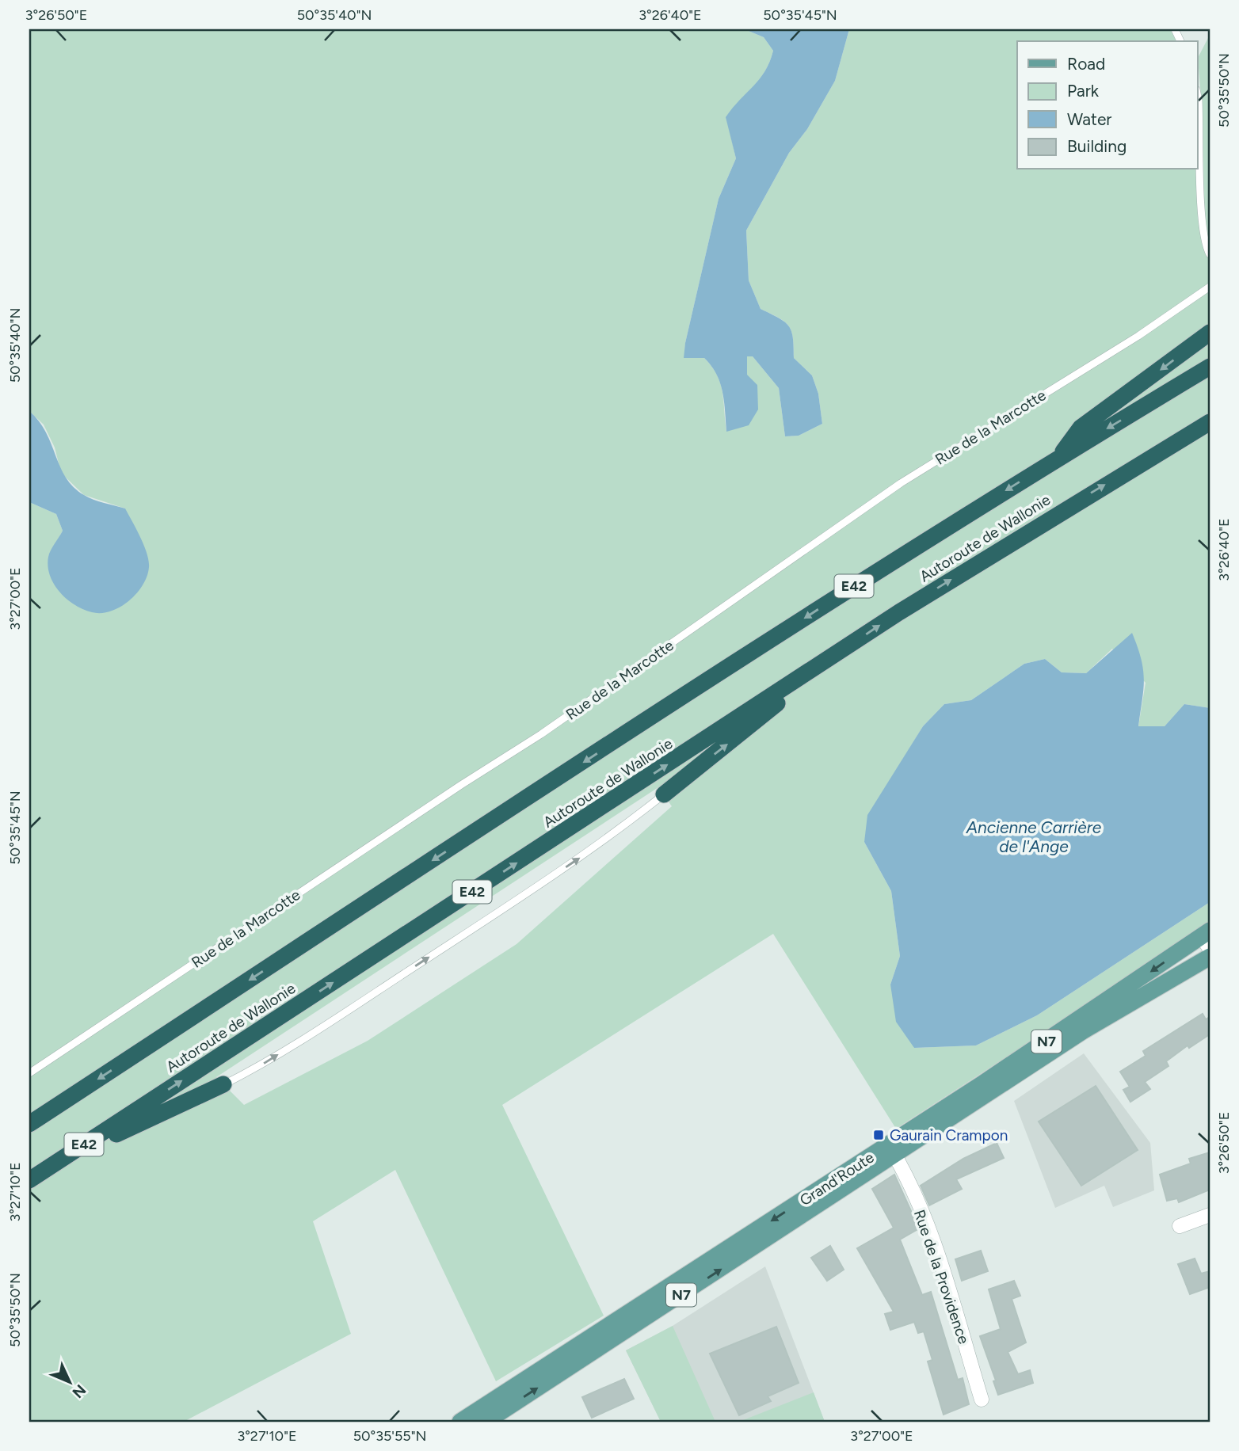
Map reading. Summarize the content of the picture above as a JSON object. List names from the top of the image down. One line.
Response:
{"streets":{"highway":["Autoroute de Wallonie","E42"],"main road":["N7","Grand'Route"],"street":["Rue de la Providence"],"lane":["Rue de la Marcotte"]},"crossings":[["Grand'Route","Rue de la Providence"]],"water":["Ancienne Carrière de l'Ange"],"places":{"transit":["Gaurain Crampon"]},"legend":["Road","Park","Water","Building"],"north":"bottom right","coordinates":["3°26'50\"E","50°35'40\"N","3°26'40\"E","50°35'45\"N","50°35'50\"N","3°27'00\"E","3°27'10\"E","50°35'55\"N"]}
